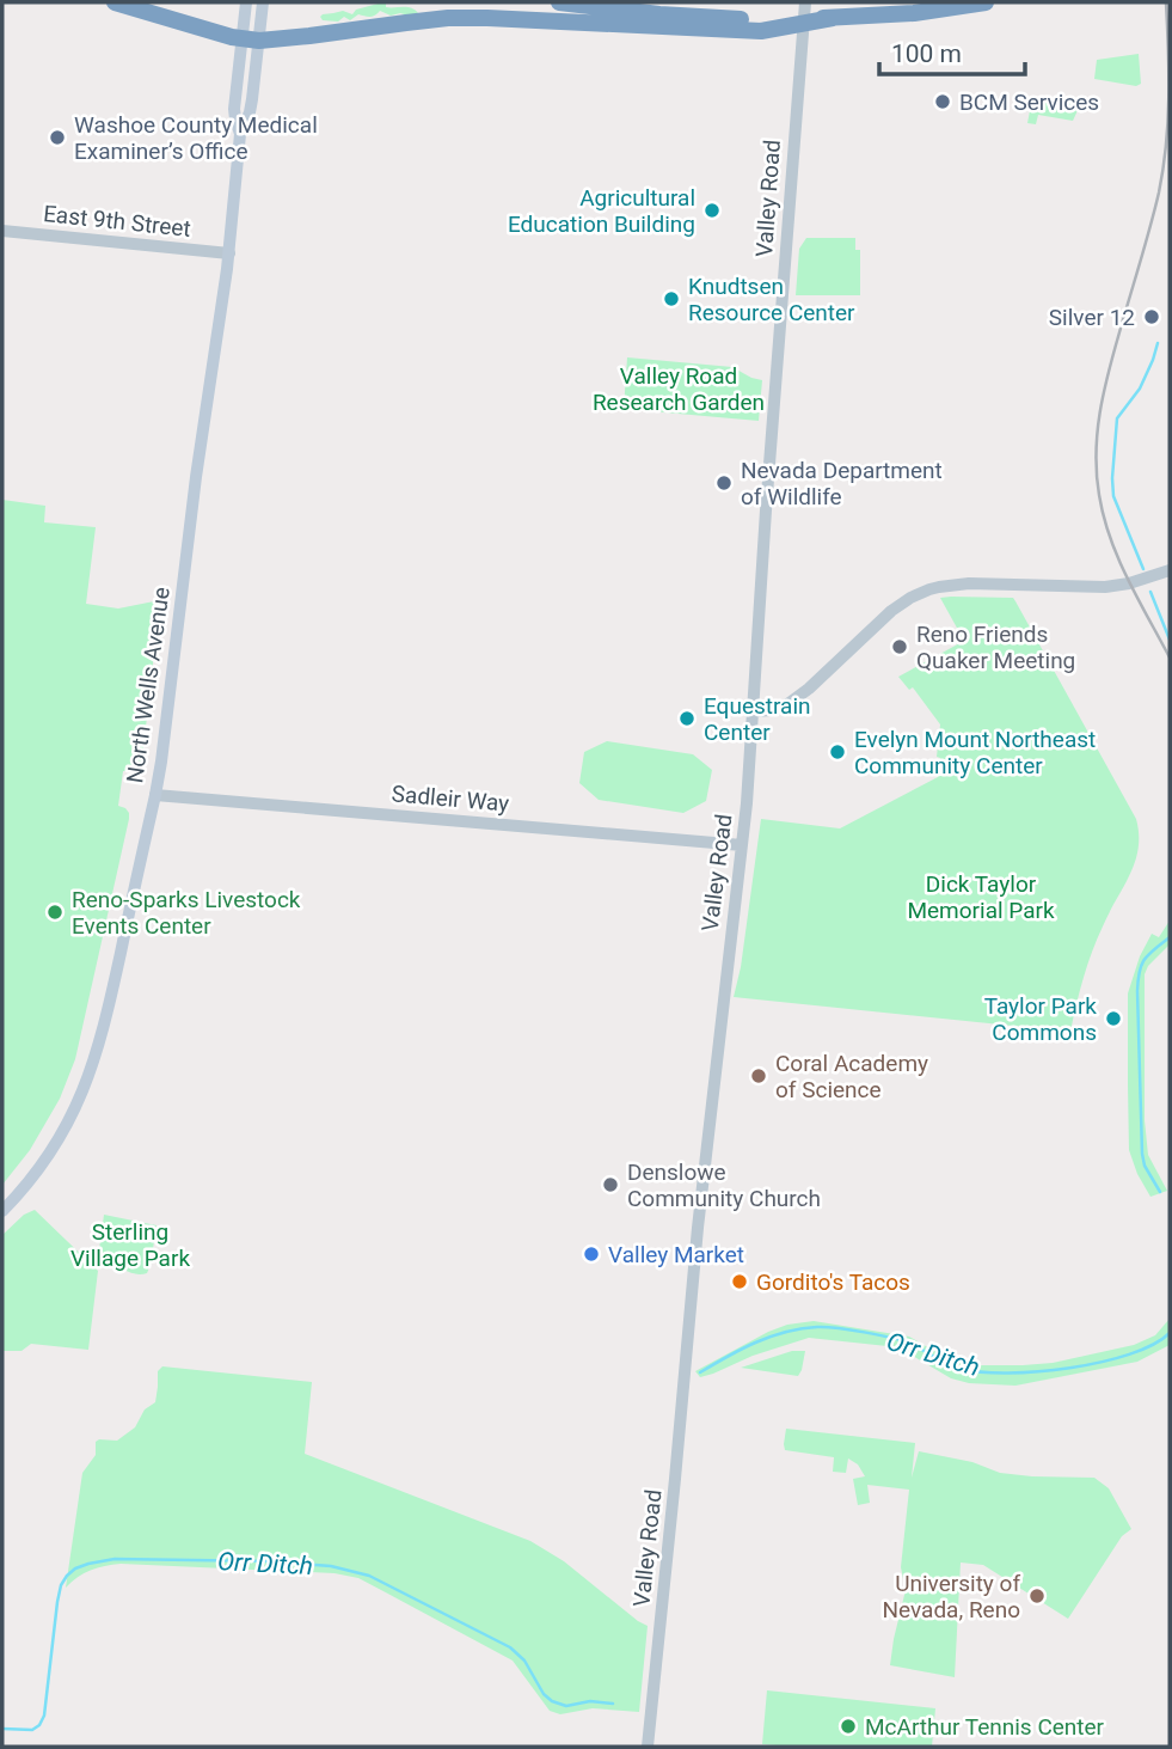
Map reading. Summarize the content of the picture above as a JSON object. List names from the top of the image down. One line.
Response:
{"streets":{"main road":["North Wells Avenue"],"street":["Valley Road","East 9th Street","Sadleir Way"]},"crossings":[["Valley Road","Sadleir Way"],["East 9th Street","North Wells Avenue"],["North Wells Avenue","Sadleir Way"]],"water":["Orr Ditch"],"parks":["Valley Road Research Garden","Dick Taylor Memorial Park","Sterling Village Park"],"places":["BCM Services","Washoe County Medical Examiner’s Office","Agricultural Education Building","Knudtsen Resource Center","Silver 12","Nevada Department of Wildlife","Reno Friends Quaker Meeting","Equestrain Center","Evelyn Mount Northeast Community Center","Reno-Sparks Livestock Events Center","Taylor Park Commons","Coral Academy of Science","Denslowe Community Church","Valley Market","Gordito's Tacos","University of Nevada, Reno","McArthur Tennis Center"],"scale_bar":"100 m"}
